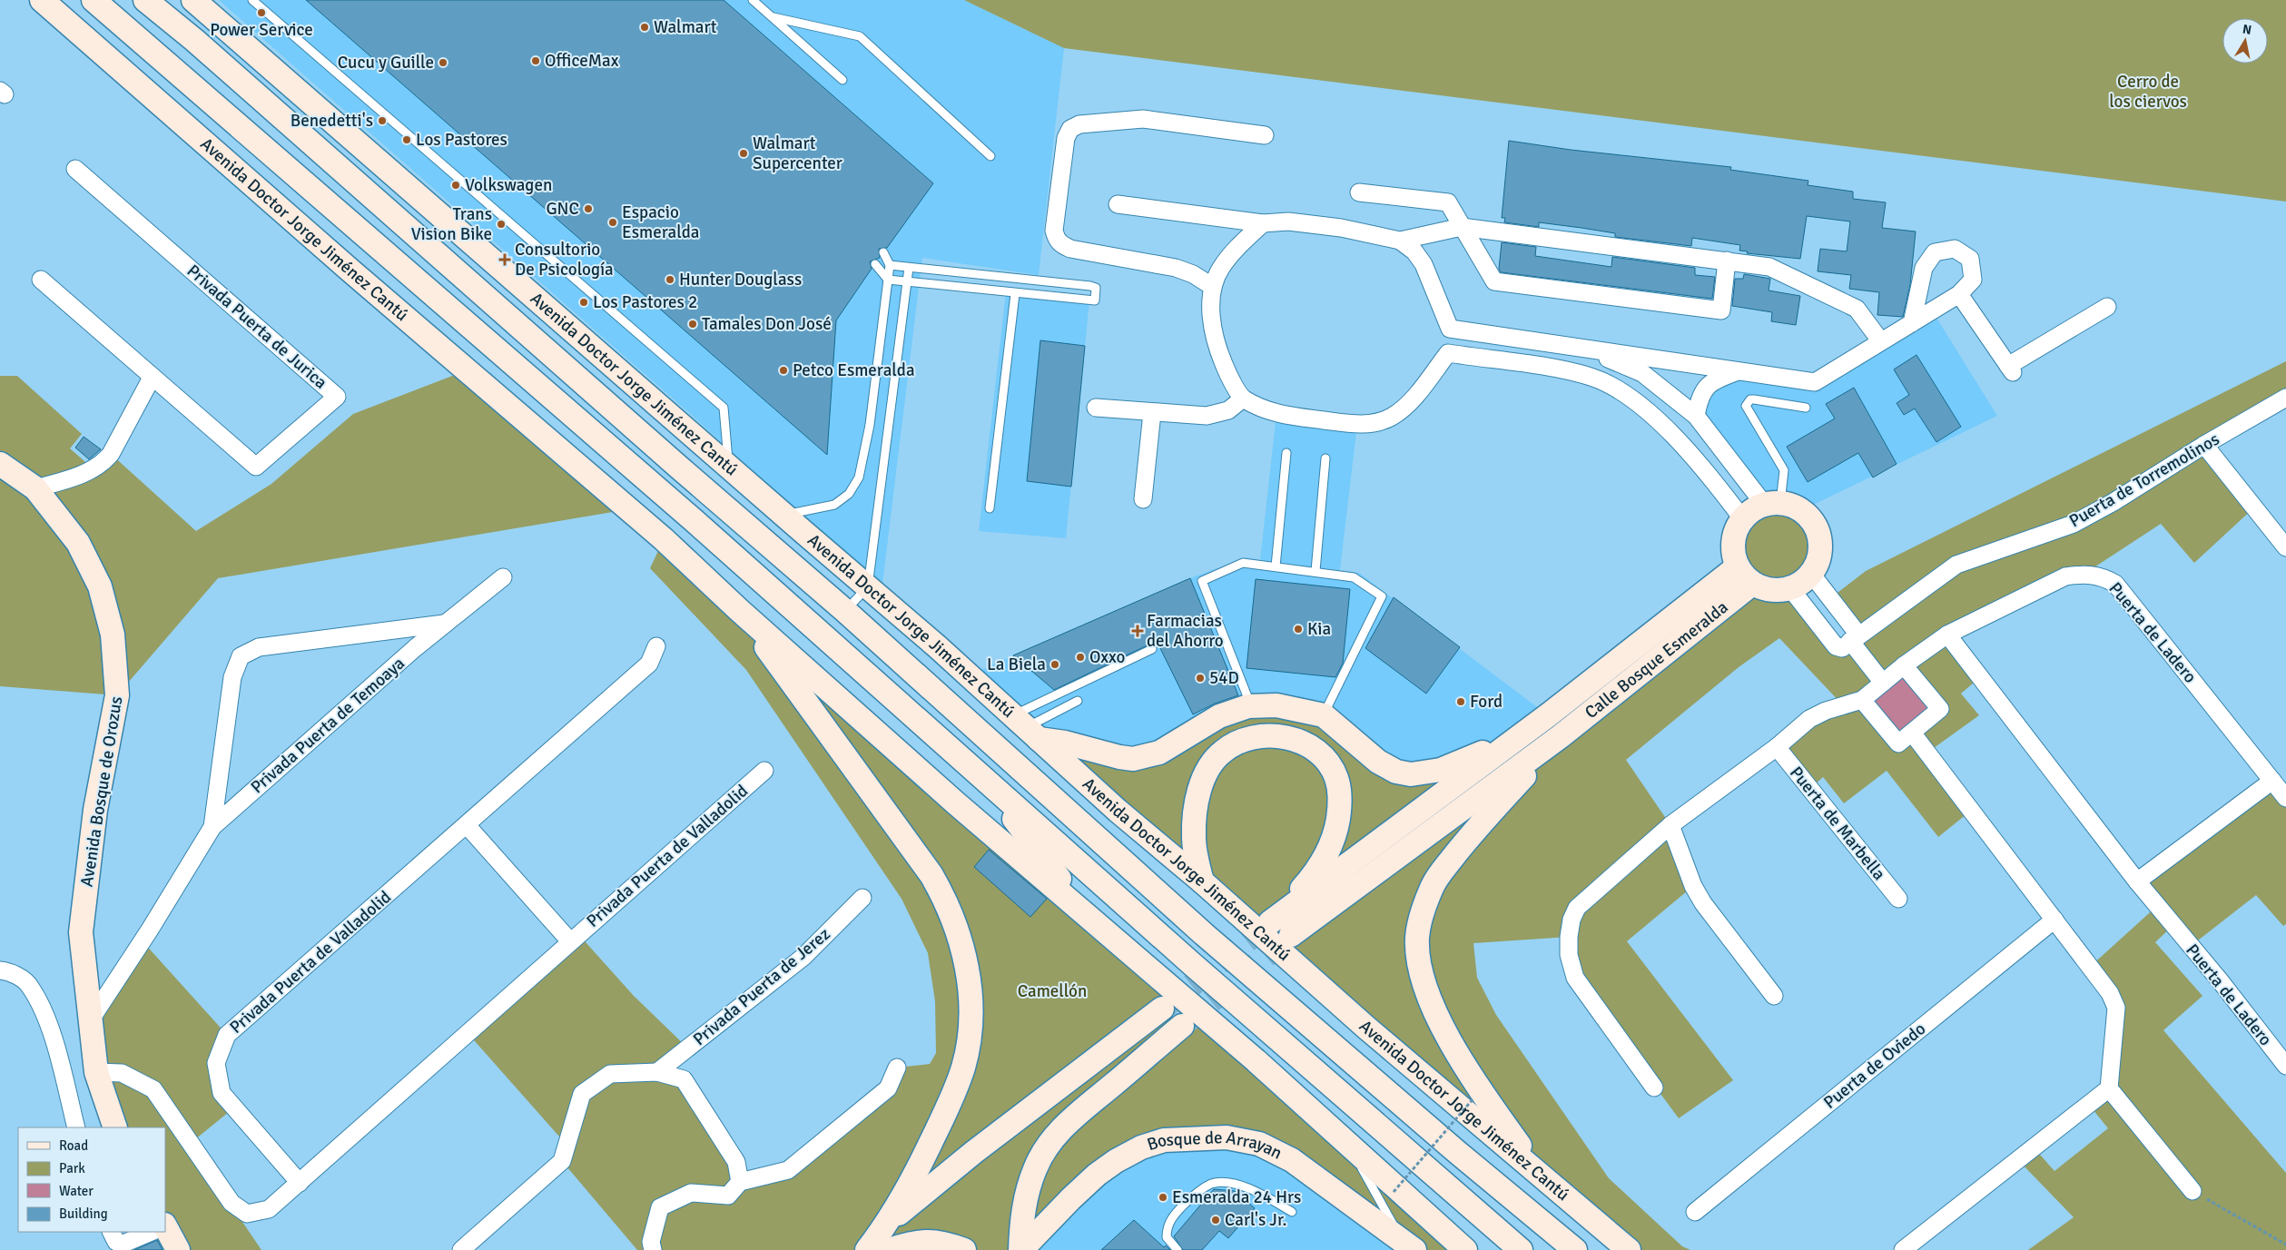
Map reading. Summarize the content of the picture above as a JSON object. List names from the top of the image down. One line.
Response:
{"streets":{"street":["Avenida Doctor Jorge Jiménez Cantú","Privada Puerta de Jurica","Puerta de Torremolinos","Puerta de Ladero","Calle Bosque Esmeralda","Privada Puerta de Temoaya","Avenida Bosque de Orozus","Puerta de Marbella","Privada Puerta de Valladolid","Privada Puerta de Jerez","Puerta de Oviedo","Bosque de Arrayan"]},"crossings":[["Privada Puerta de Temoaya","Avenida Bosque de Orozus"],["Avenida Bosque de Orozus","Privada Puerta de Valladolid"]],"parks":["Cerro de los ciervos","Camellón"],"places":{"other":["Power Service","Walmart","OfficeMax","Cucu y Guille","Benedetti's","Los Pastores","Walmart Supercenter","Volkswagen","GNC","Espacio Esmeralda","Trans Vision Bike","Hunter Douglass","Los Pastores 2","Tamales Don José","Petco Esmeralda","Kia","Oxxo","La Biela","54D","Ford","Esmeralda 24 Hrs","Carl's Jr."],"health":["Consultorio De Psicología","Farmacias del Ahorro"]},"legend":["Road","Park","Water","Building"],"north":"top"}
